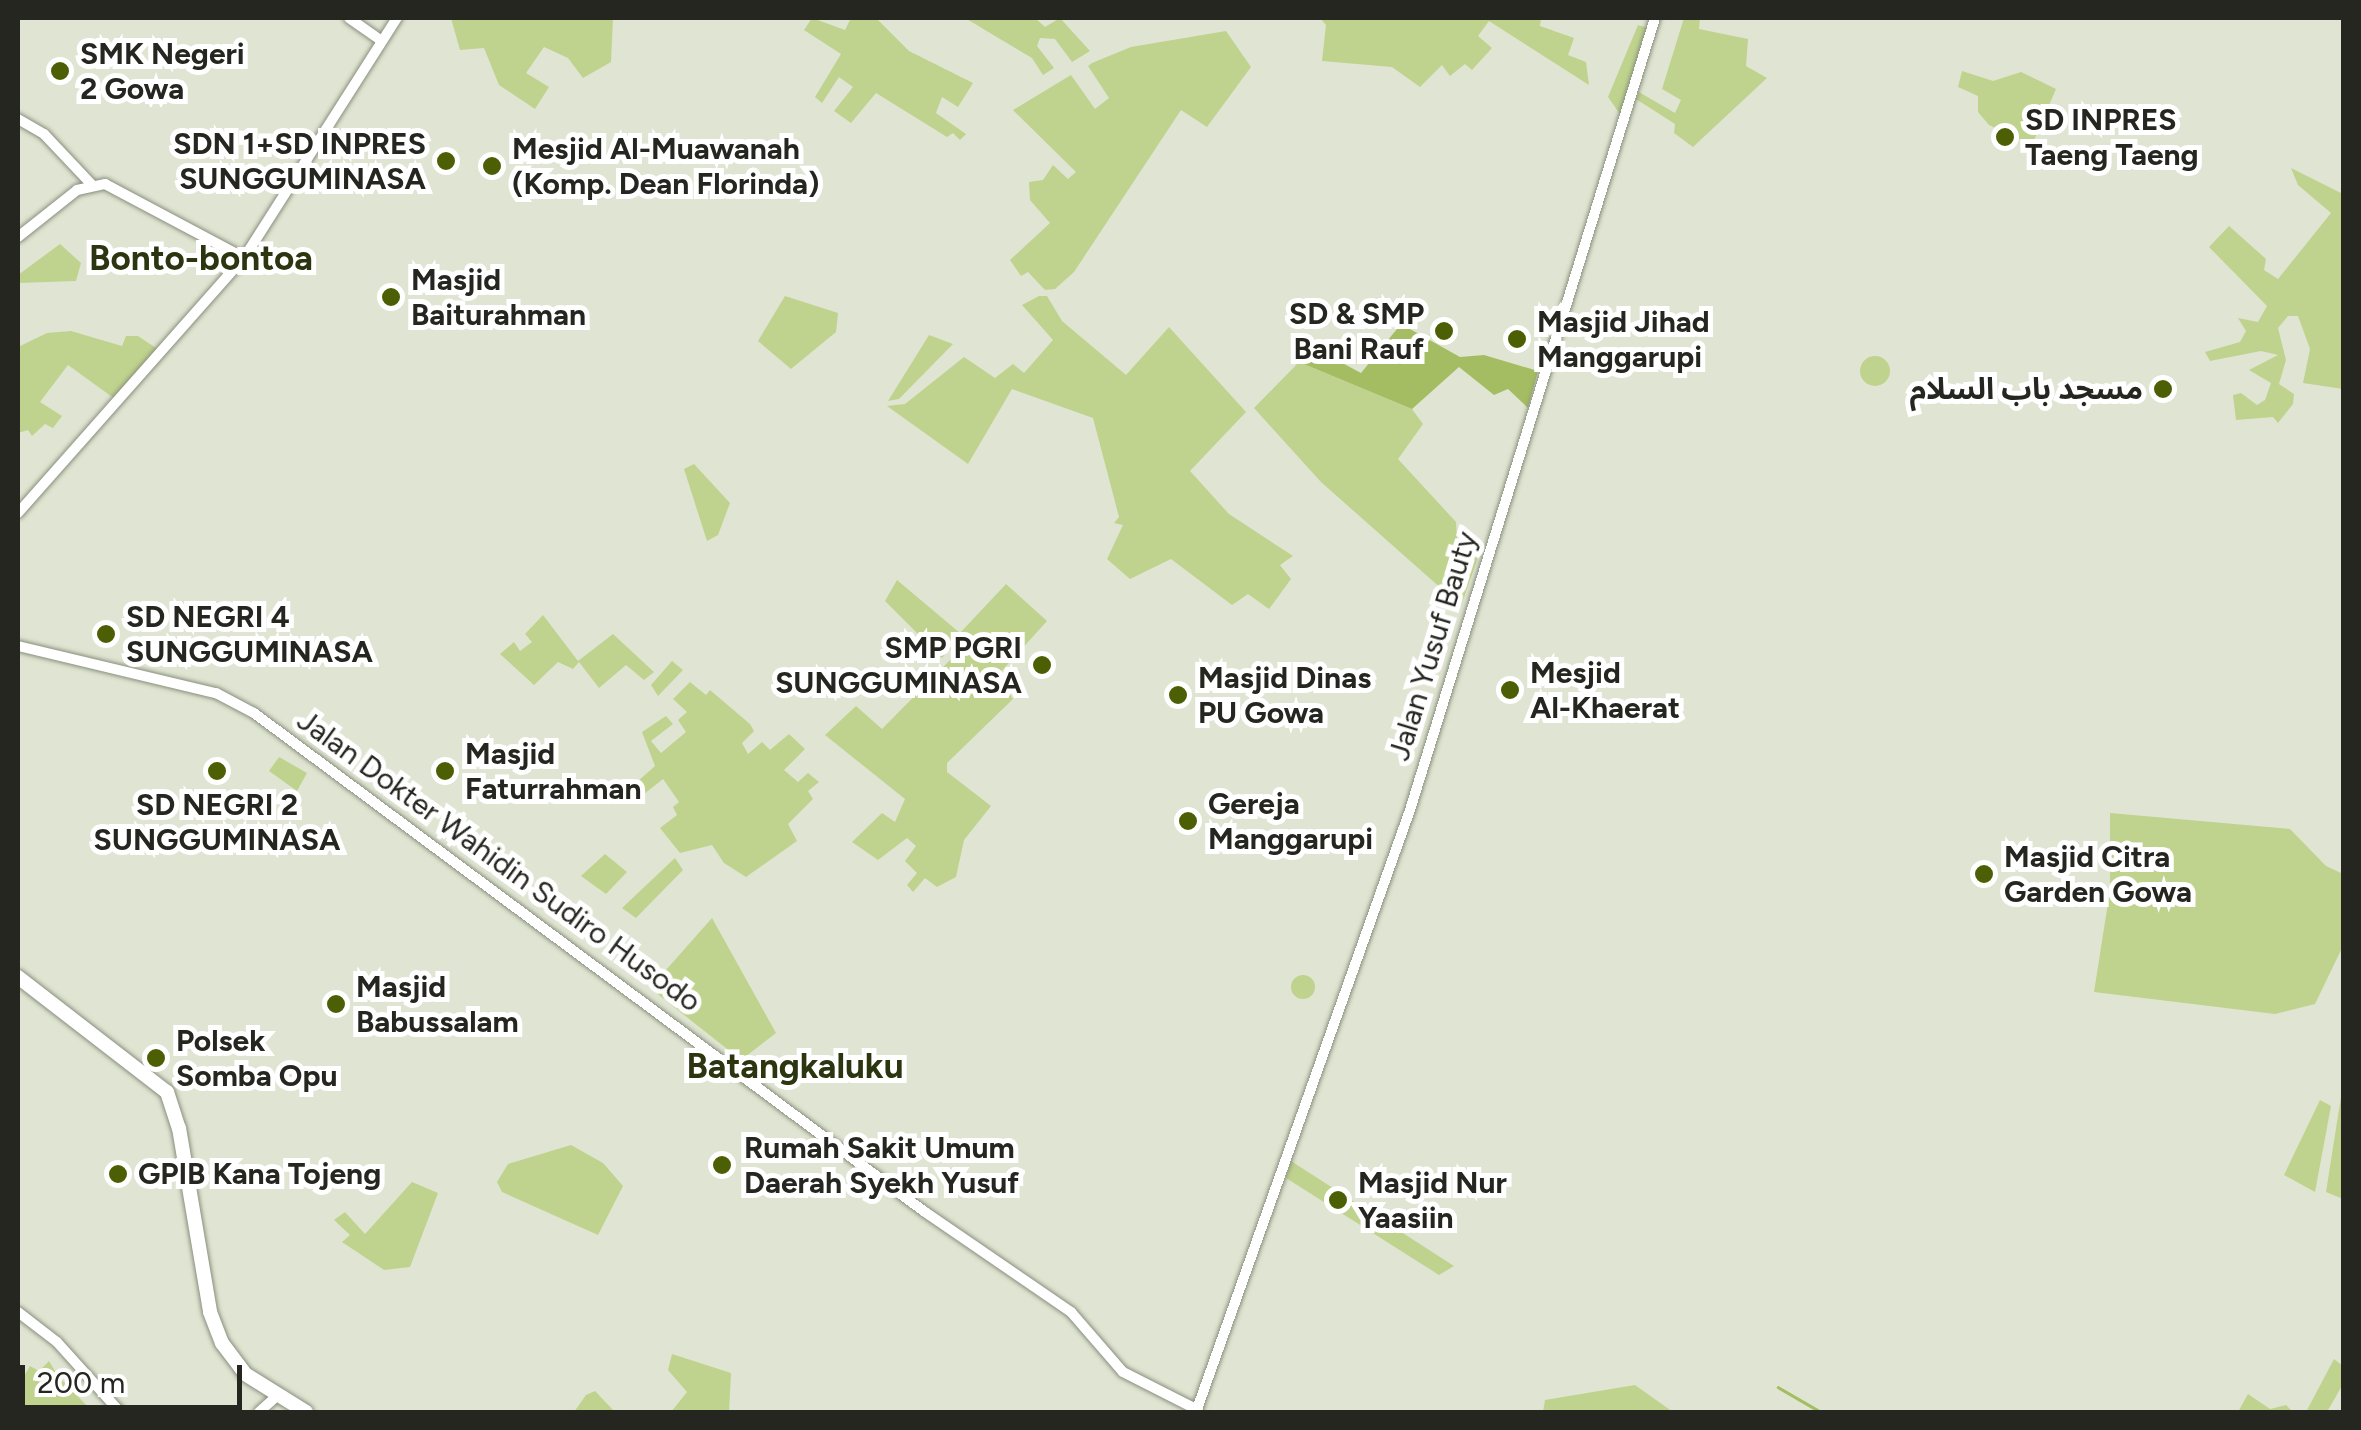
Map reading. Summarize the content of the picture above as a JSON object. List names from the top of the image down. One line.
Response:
{"streets":{"street":["Jalan Yusuf Bauty","Jalan Dokter Wahidin Sudiro Husodo"]},"crossings":[["Jalan Yusuf Bauty","Jalan Dokter Wahidin Sudiro Husodo"]],"districts":["Bonto-bontoa","Batangkaluku"],"places":["SMK Negeri 2 Gowa","SD INPRES Taeng Taeng","SDN 1+SD INPRES SUNGGUMINASA","Mesjid Al-Muawanah (Komp. Dean Florinda)","Masjid Baiturahman","SD & SMP Bani Rauf","Masjid Jihad Manggarupi","مسجد باب السلام","SD NEGRI 4 SUNGGUMINASA","SMP PGRI SUNGGUMINASA","Mesjid Al-Khaerat","Masjid Dinas PU Gowa","SD NEGRI 2 SUNGGUMINASA","Masjid Faturrahman","Gereja Manggarupi","Masjid Citra Garden Gowa","Masjid Babussalam","Polsek Somba Opu","Rumah Sakit Umum Daerah Syekh Yusuf","GPIB Kana Tojeng","Masjid Nur Yaasiin"],"scale_bar":"200 m"}
